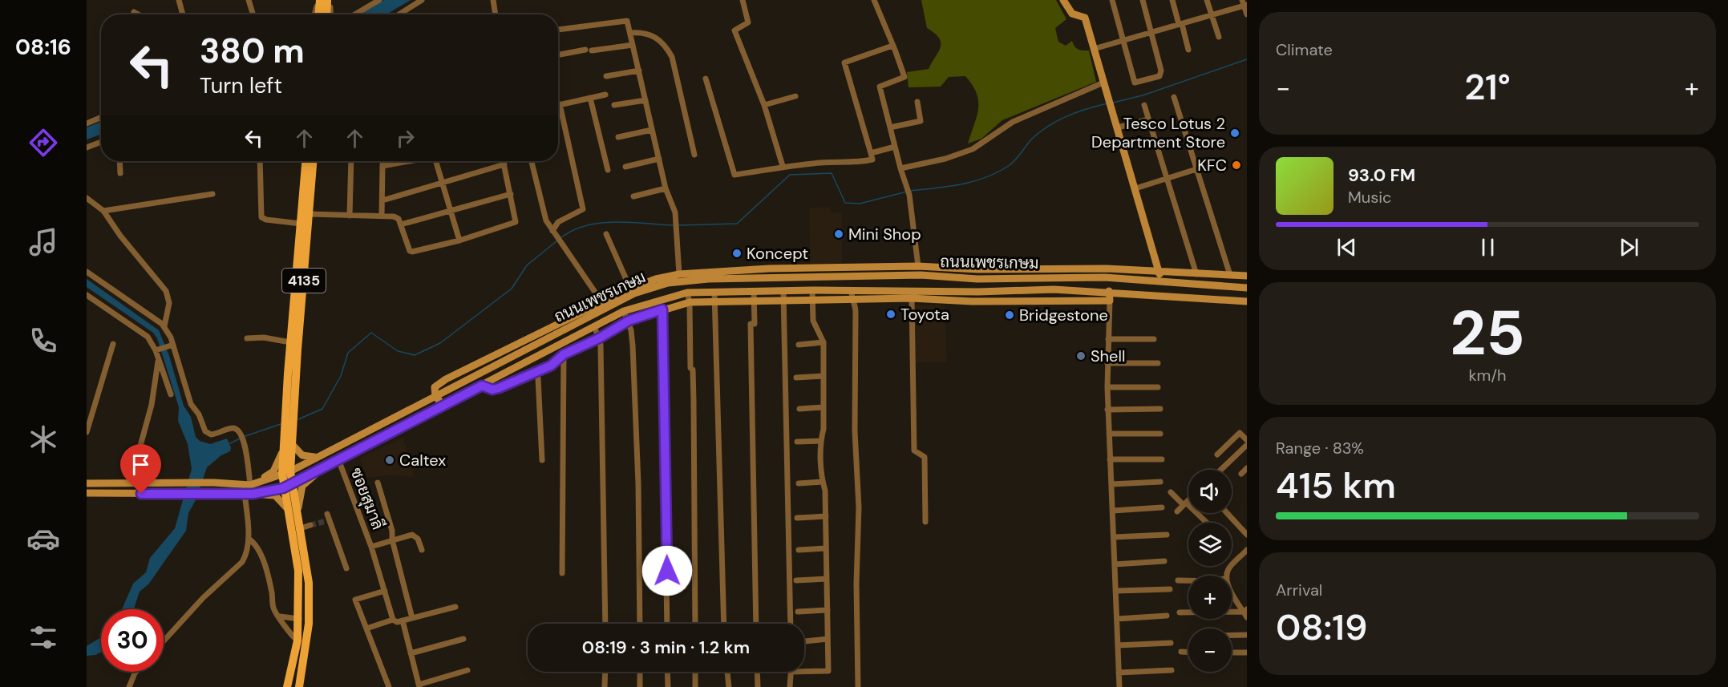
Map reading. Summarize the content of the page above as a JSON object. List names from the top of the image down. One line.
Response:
{"streets":{"main road":["ถนนเพชรเกษม","4135"],"street":["ซอยสุมาลี"]},"crossings":[["ถนนเพชรเกษม","4135"],["ถนนเพชรเกษม","ซอยสุมาลี"]],"places":["Tesco Lotus 2 Department Store","KFC","Mini Shop","Koncept","Toyota","Bridgestone","Shell","Caltex"],"page":{"tabs":"08:16","tile":["Climate",["25","km/h"],["Range · 83%","415 km"],["Arrival","08:19"]],"turn":["380 m","Turn left"],"heat":["−","21°","+"],"song":["93.0 FM","Music"],"map_buttons":["+","−"],"limit":"30","trip":"08:19 · 3 min · 1.2 km"}}
